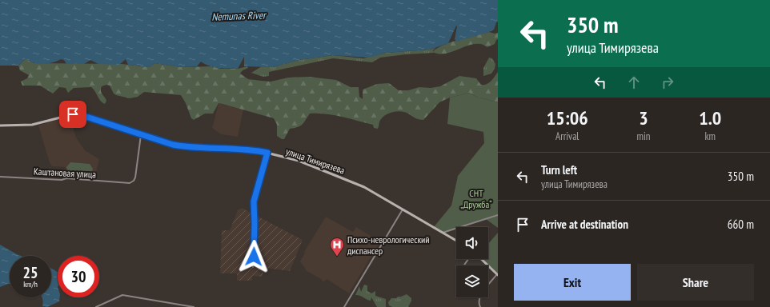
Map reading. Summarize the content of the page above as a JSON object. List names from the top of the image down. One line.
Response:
{"streets":{"main road":["улица Тимирязева"],"street":["Каштановая улица"]},"crossings":[["улица Тимирязева","Каштановая улица"]],"water":["Nemunas River"],"parks":["СНТ „Дружба“"],"places":{"hospital":["Психо-неврологический диспансер"]},"page":{"turn":["350 m","улица Тимирязева"],"eta":["15:06","Arrival","3","min","1.0","km"],"list":[{"name":"Turn left","note":"улица Тимирязева","value":"350 m"},{"name":"Arrive at destination","value":"660 m"}],"speed":"25 km/h","limit":"30","buttons":["Exit","Share"]}}
